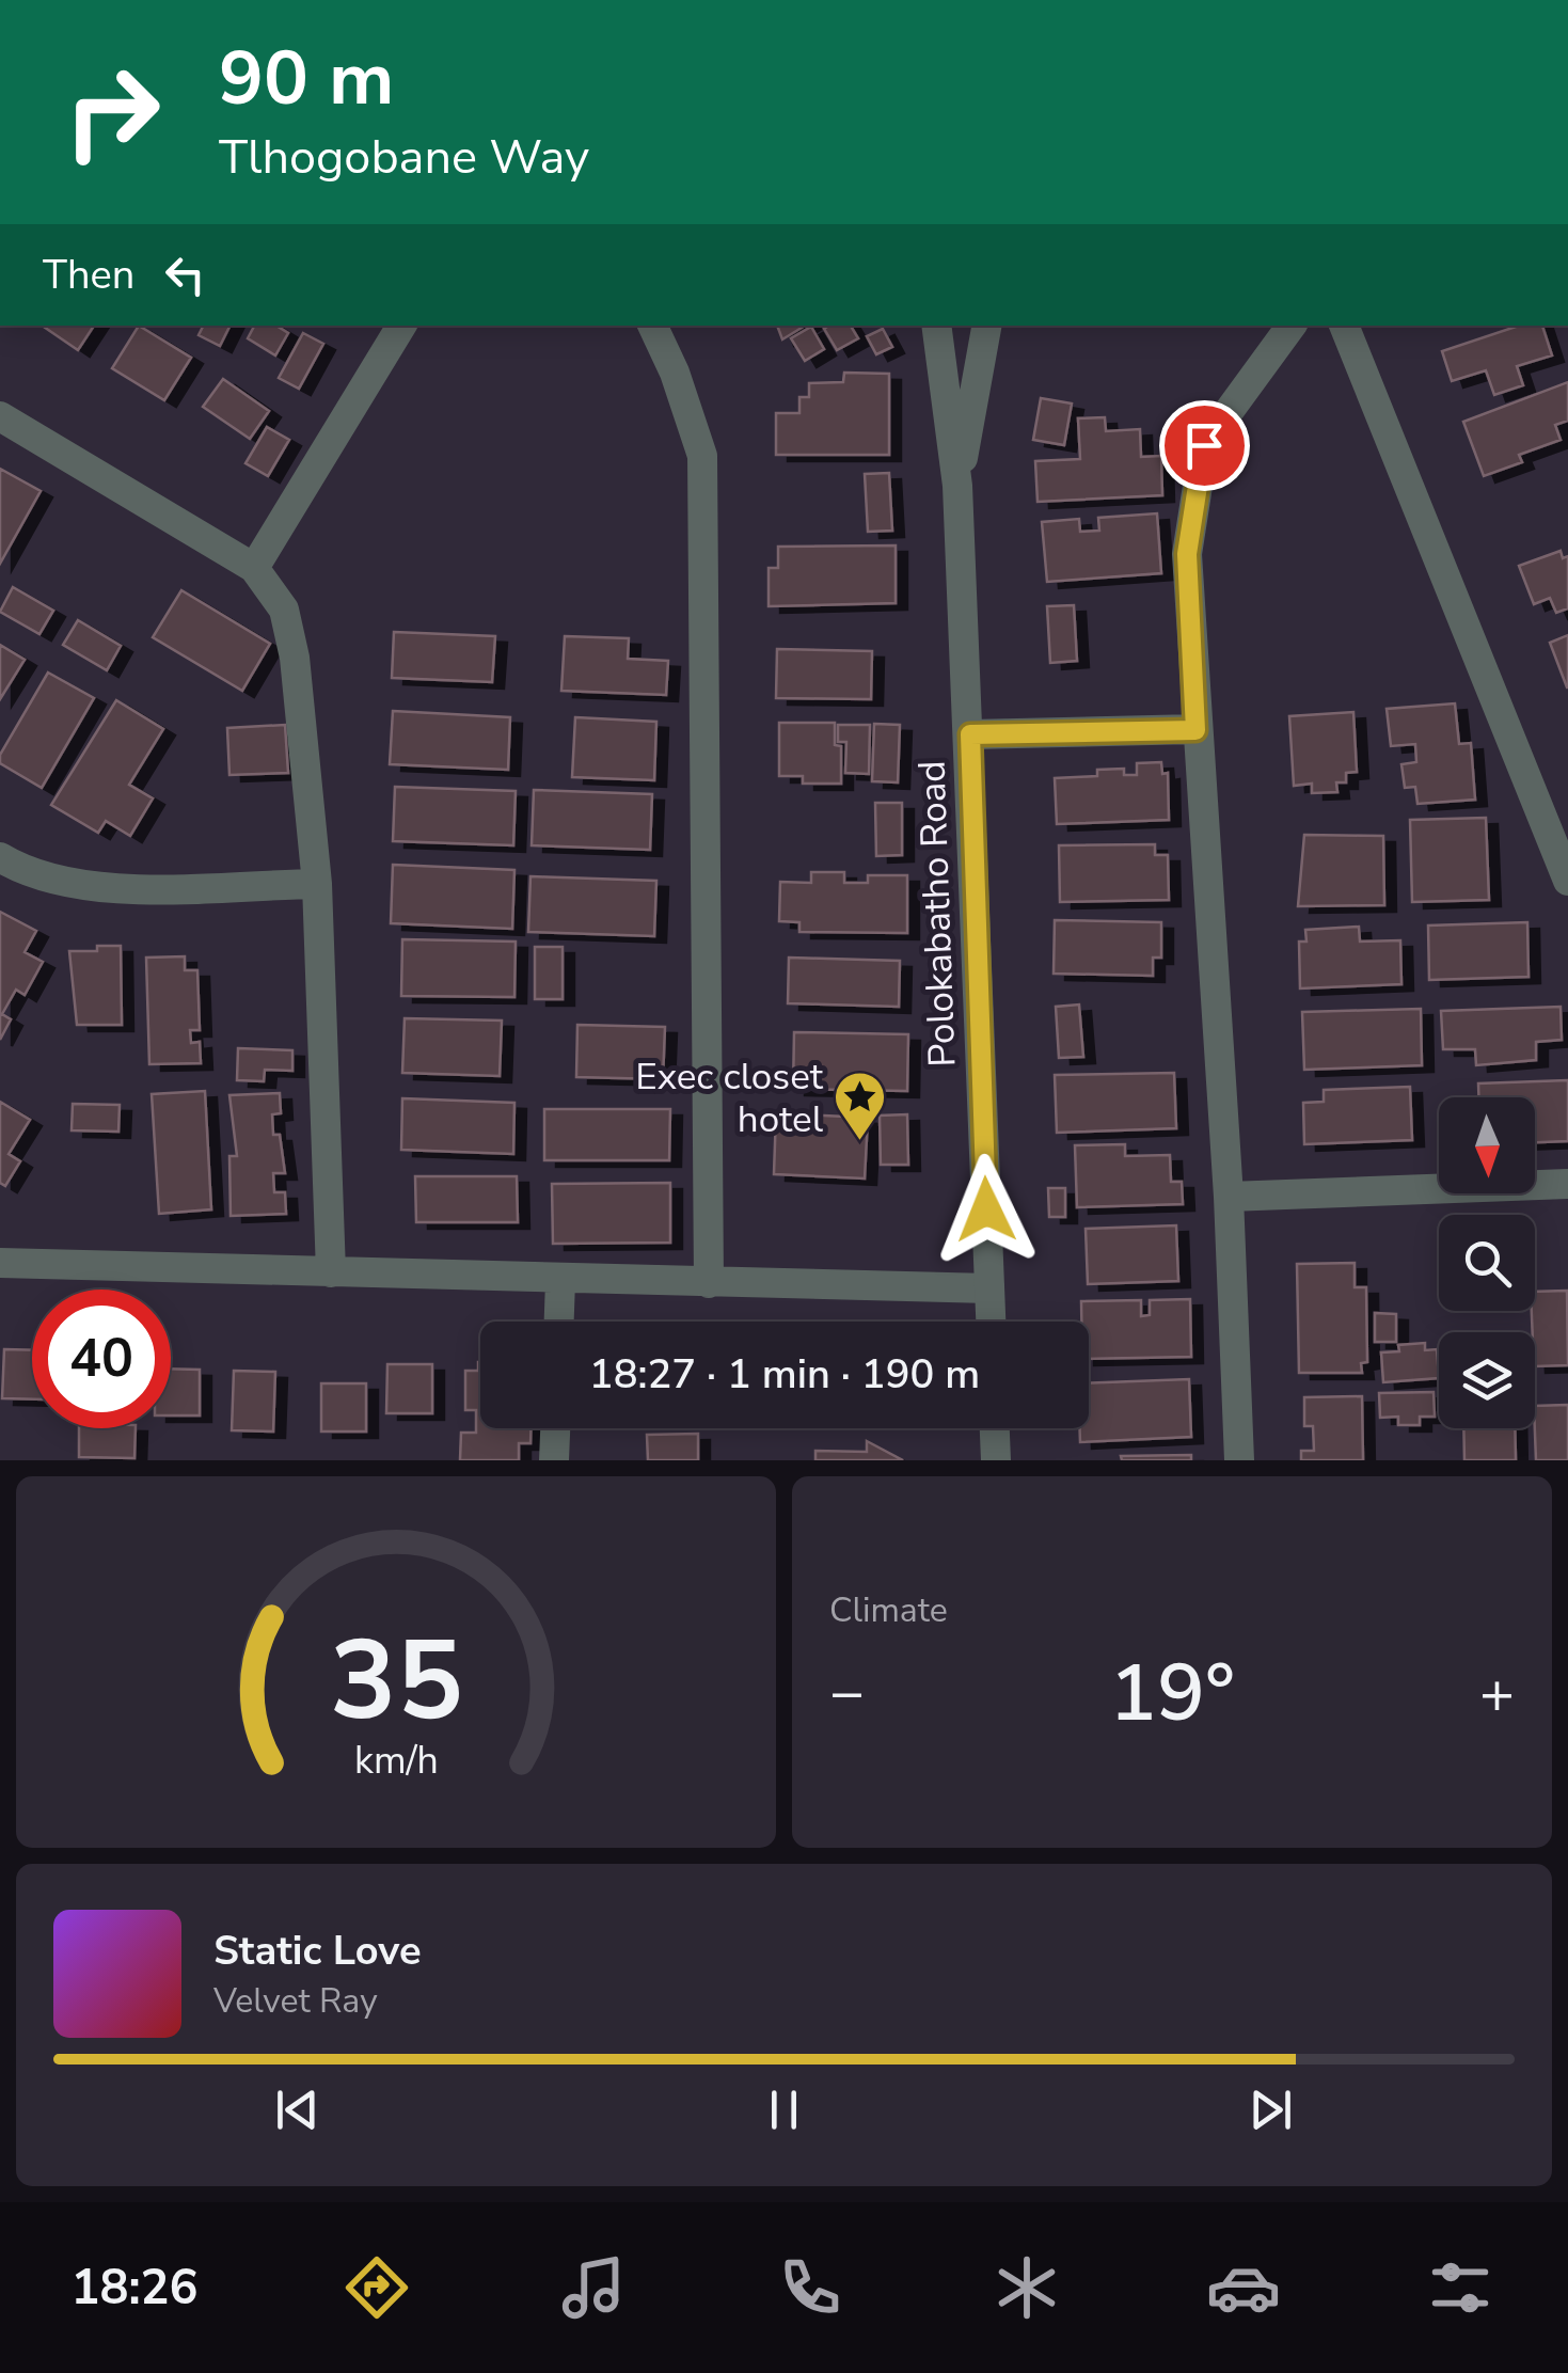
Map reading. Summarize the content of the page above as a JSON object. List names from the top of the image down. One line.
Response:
{"streets":{"street":["Polokabatho Road"]},"places":{"place":["Exec closet hotel"]},"north":"bottom","page":{"turn":["90 m","Tlhogobane Way"],"then":"Then","limit":"40","trip":"18:27 · 1 min · 190 m","tile":"Climate","heat":["−","19°","+"],"song":["Static Love","Velvet Ray"],"tabs":"18:26","gauge":["35","km/h"]}}
